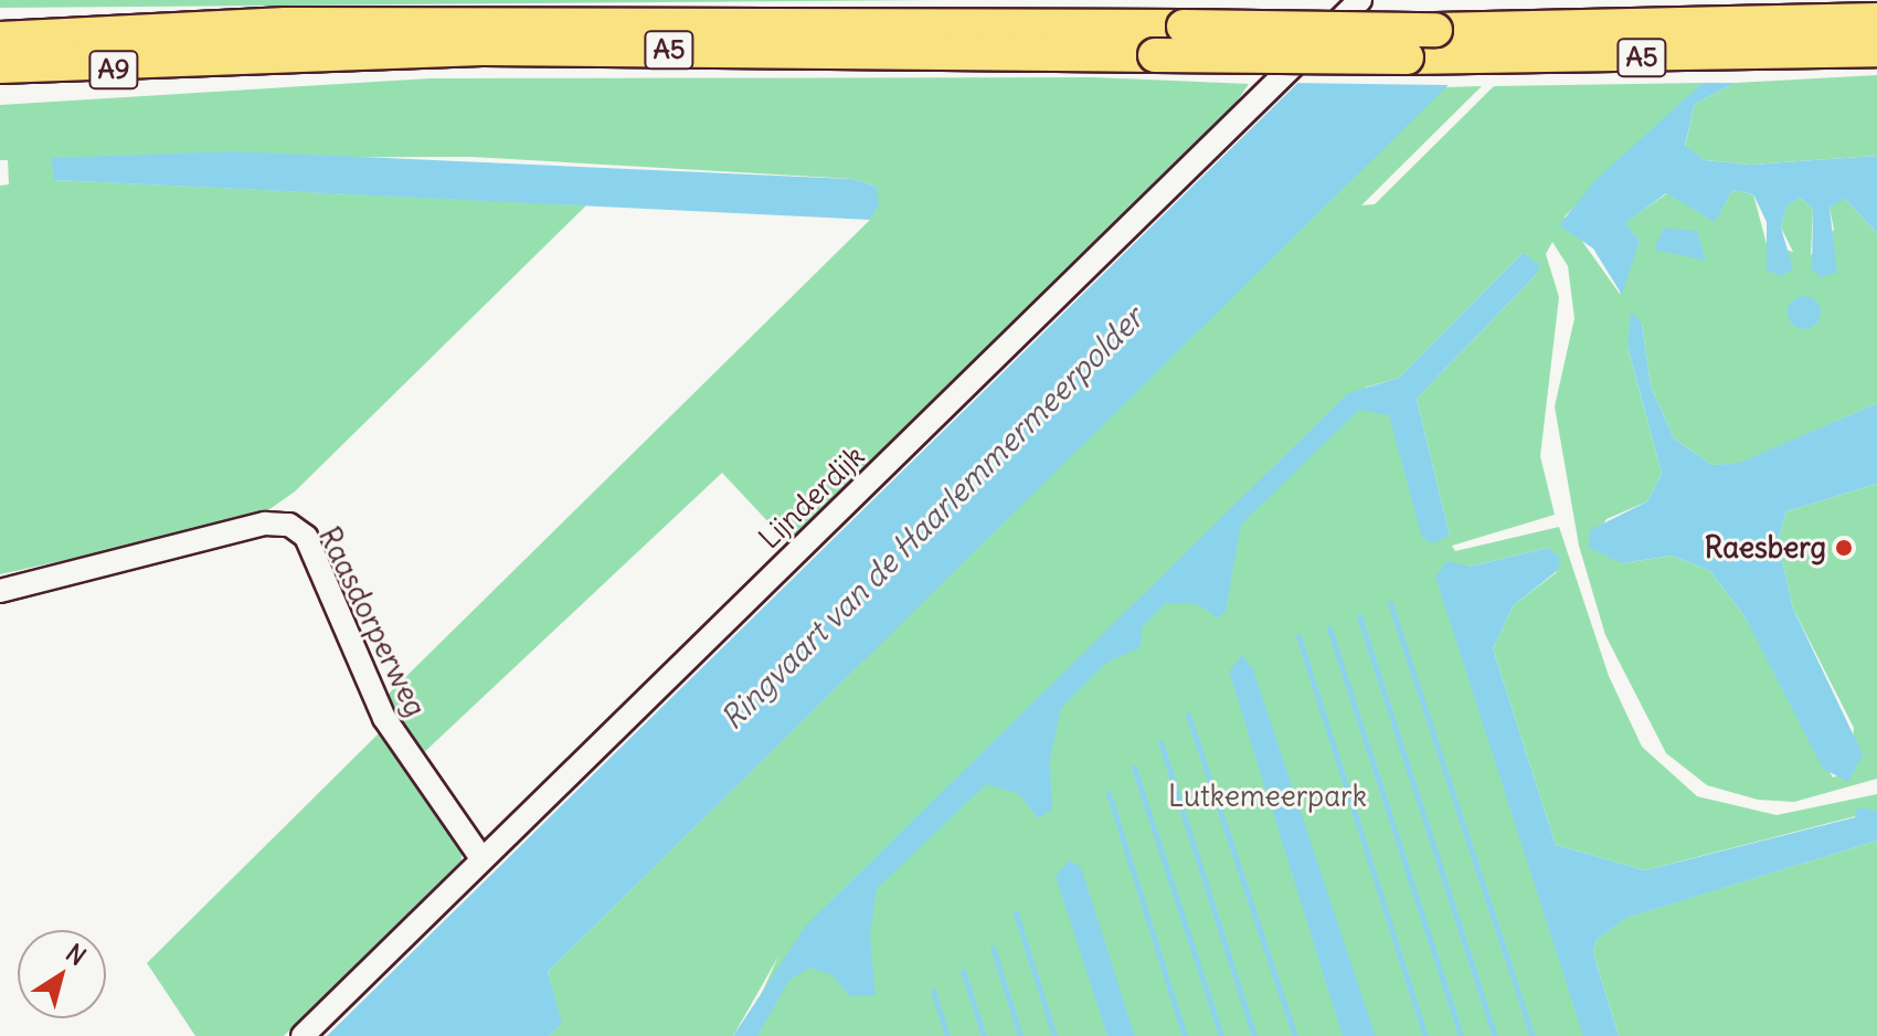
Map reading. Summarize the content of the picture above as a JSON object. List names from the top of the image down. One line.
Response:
{"streets":{"highway":["A5","A9"],"street":["Lijnderdijk","Raasdorperweg"]},"crossings":[["A5","A9"],["Lijnderdijk","Raasdorperweg"]],"water":["Ringvaart van de Haarlemmermeerpolder"],"parks":["Lutkemeerpark"],"places":["Raesberg"],"north":"top right"}
